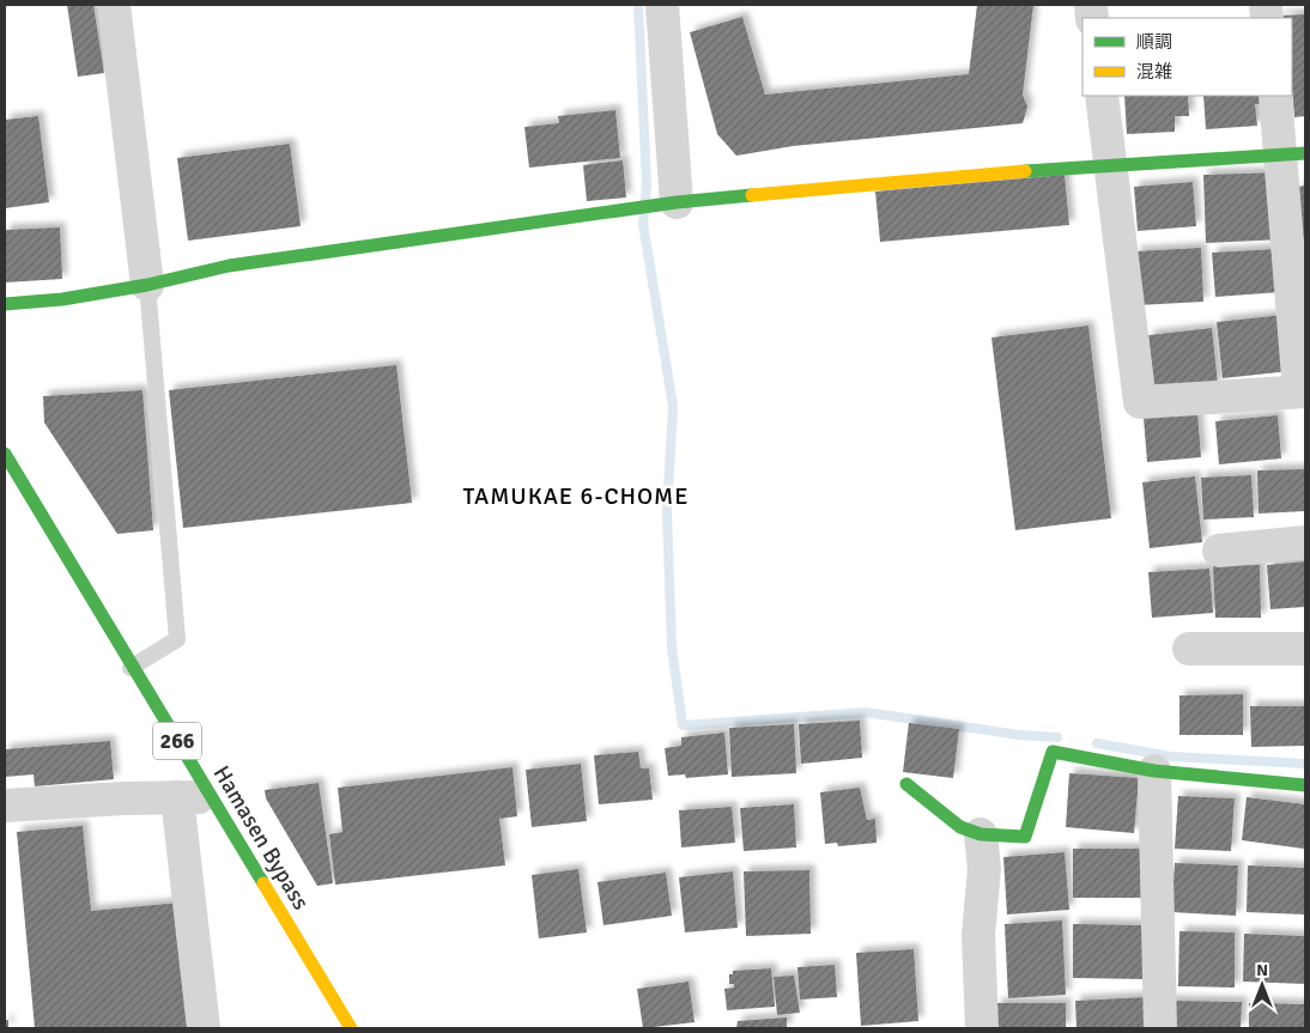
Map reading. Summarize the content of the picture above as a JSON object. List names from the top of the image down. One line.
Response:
{"streets":{"main road":["266","Hamasen Bypass"]},"districts":["TAMUKAE 6-CHOME"],"legend":["順調","混雑"],"north":"top"}
